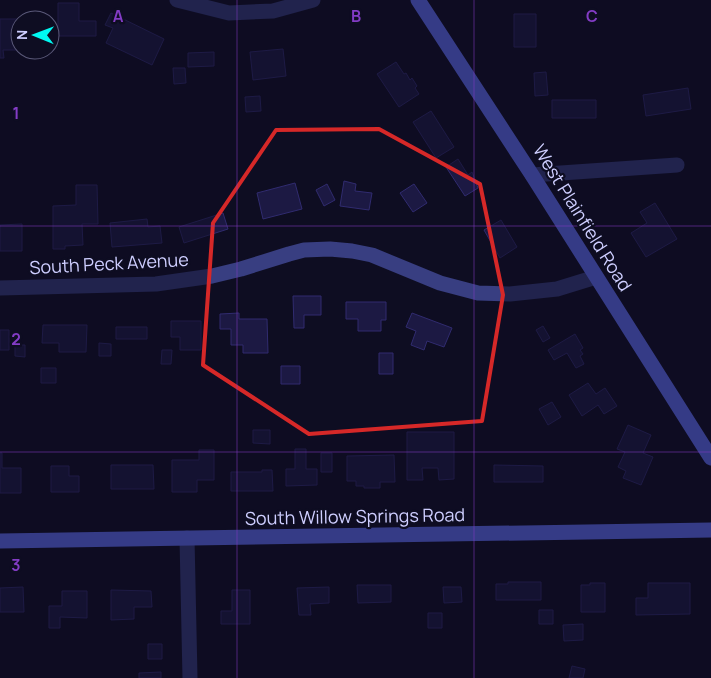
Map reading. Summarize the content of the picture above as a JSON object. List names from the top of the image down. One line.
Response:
{"streets":{"street":["West Plainfield Road","South Peck Avenue","South Willow Springs Road"]},"crossings":[["West Plainfield Road","South Peck Avenue"]],"north":"left","grid":{"columns":["A","B","C"],"rows":["1","2","3"]}}
